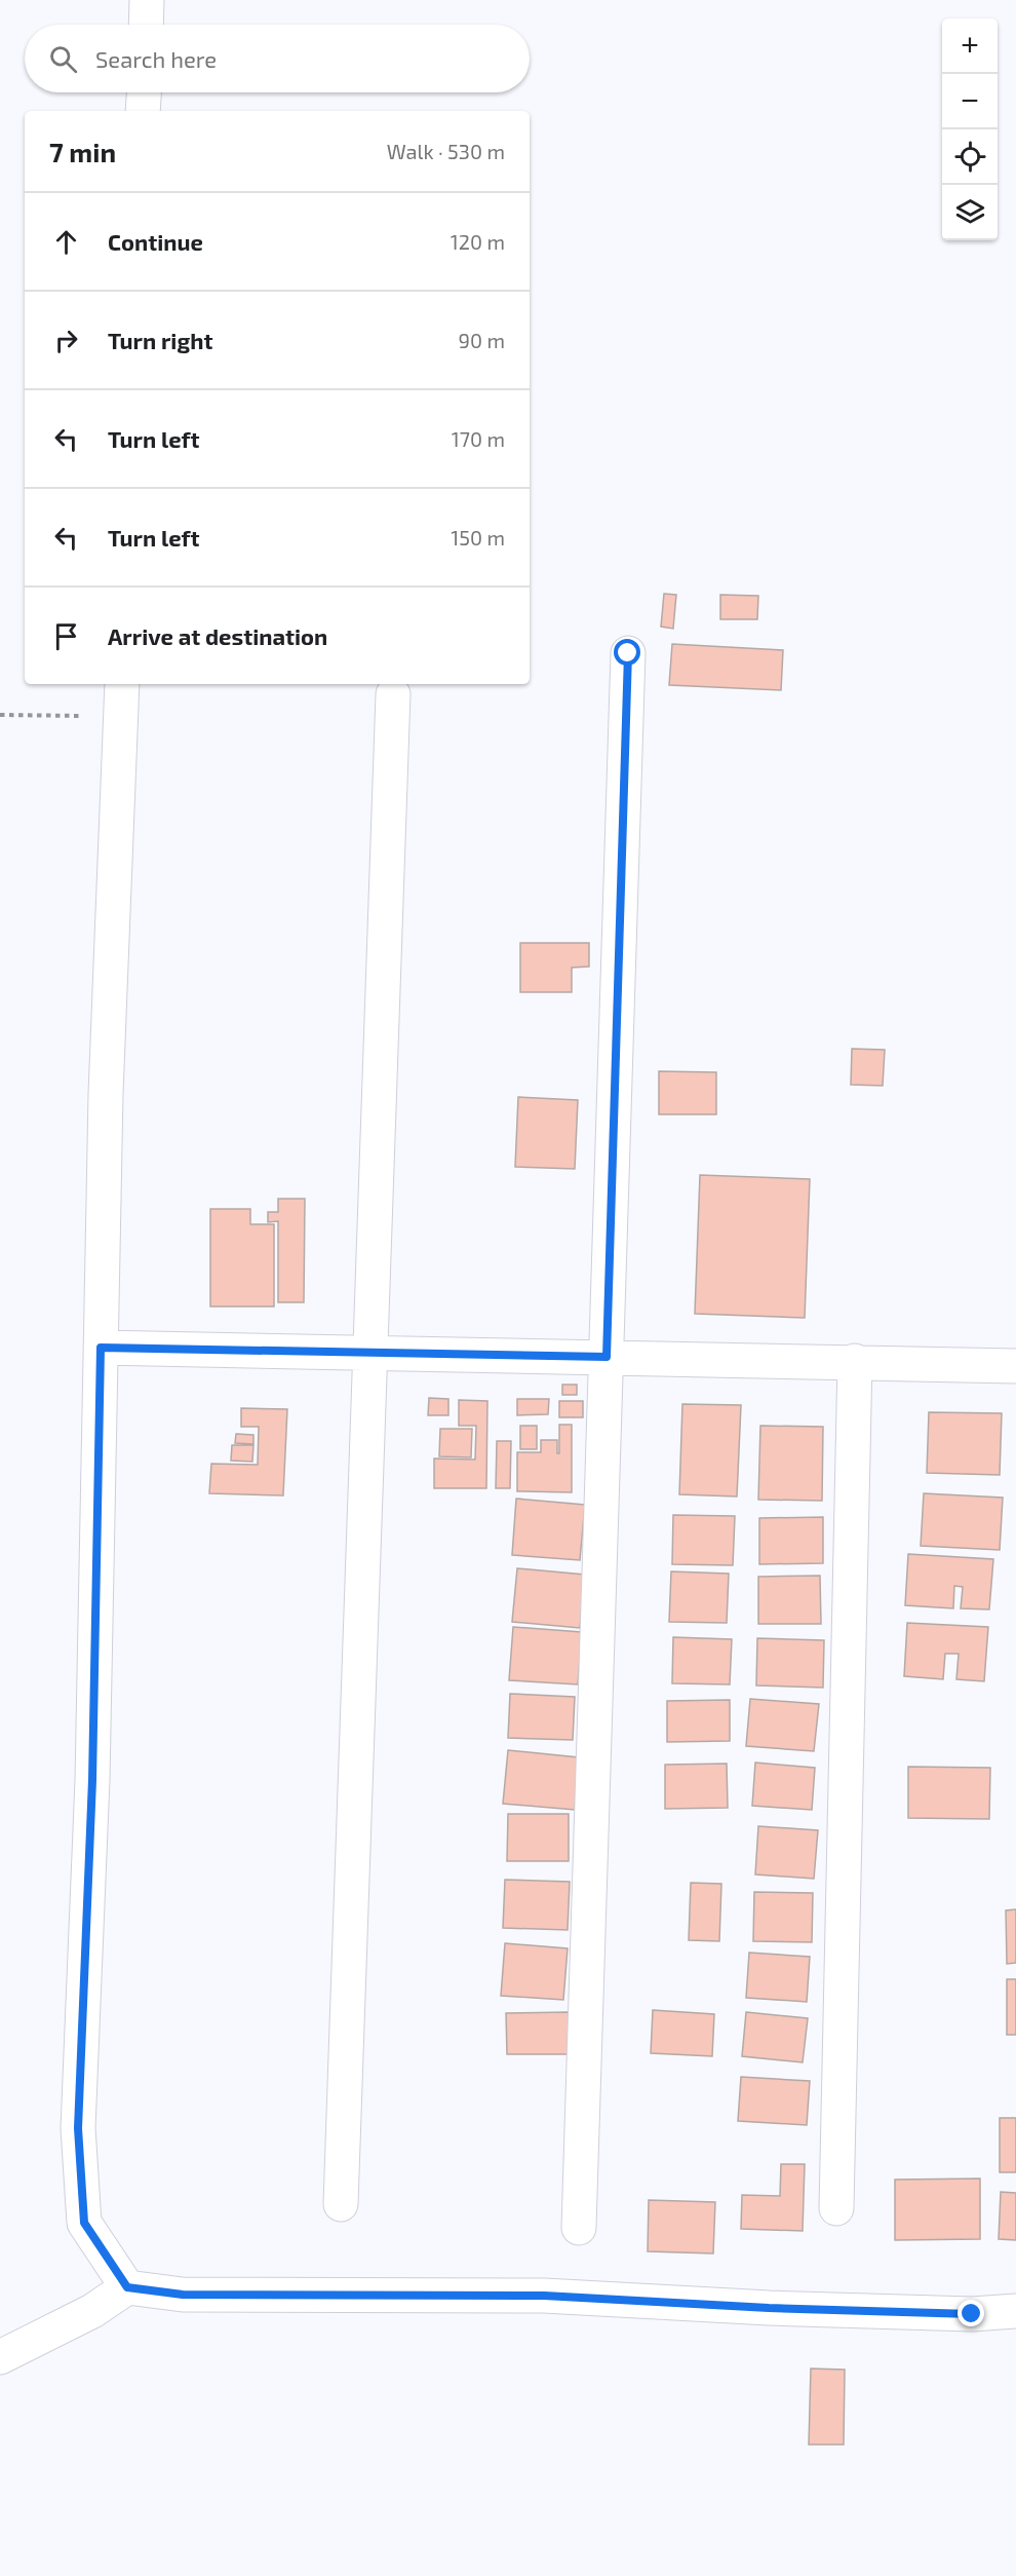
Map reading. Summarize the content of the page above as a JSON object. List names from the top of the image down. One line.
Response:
{"page":{"map_buttons":["+","−"],"search":"Search here","heading":["7 min","Walk · 530 m"],"list":[["Continue","120 m"],["Turn right","90 m"],["Turn left","170 m"],["Turn left","150 m"],"Arrive at destination"]}}
